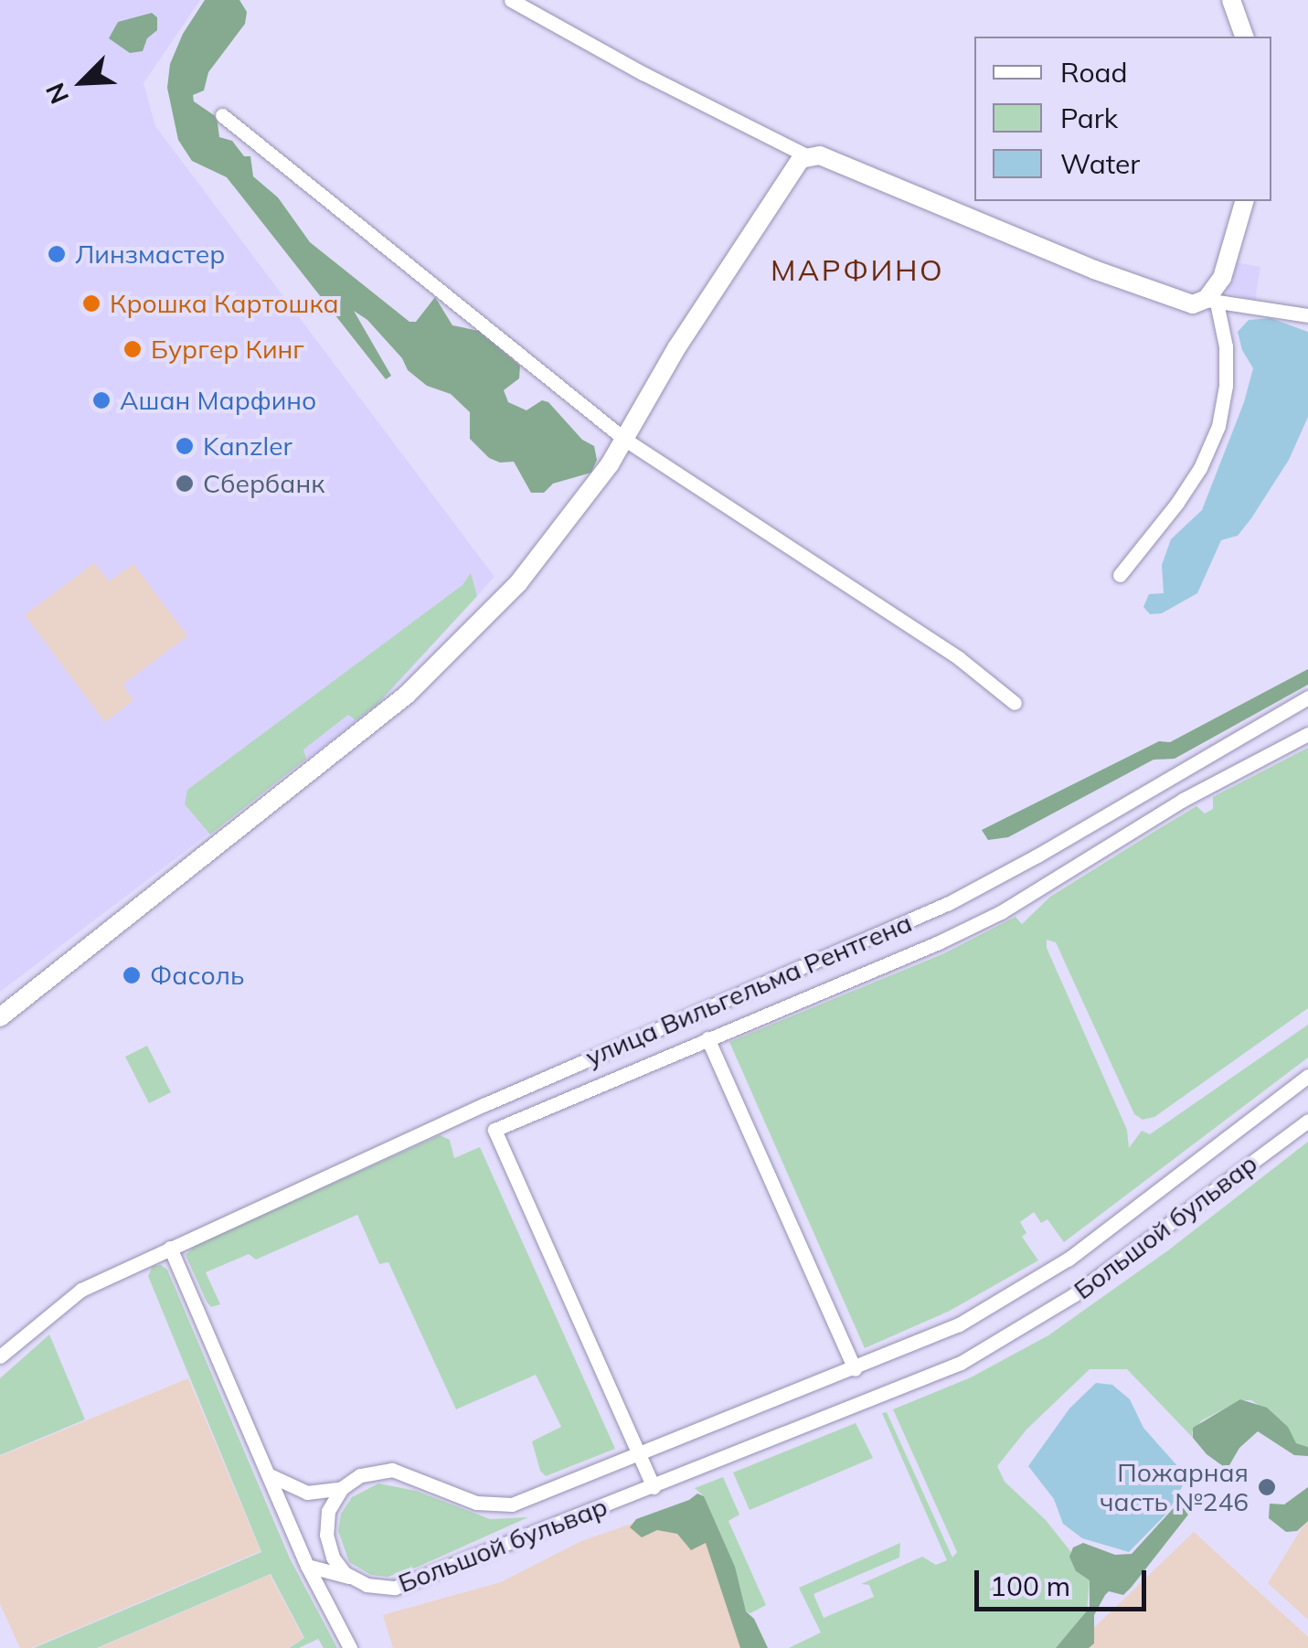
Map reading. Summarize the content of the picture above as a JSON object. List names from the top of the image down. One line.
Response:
{"streets":{"street":["улица Вильгельма Рентгена","Большой бульвар"]},"crossings":[["улица Вильгельма Рентгена","Большой бульвар"]],"districts":["МАРФИНО"],"places":["Линзмастер","Крошка Картошка","Бургер Кинг","Ашан Марфино","Kanzler","Сбербанк","Фасоль","Пожарная часть №246"],"legend":["Road","Park","Water"],"scale_bar":"100 m","north":"bottom left"}
